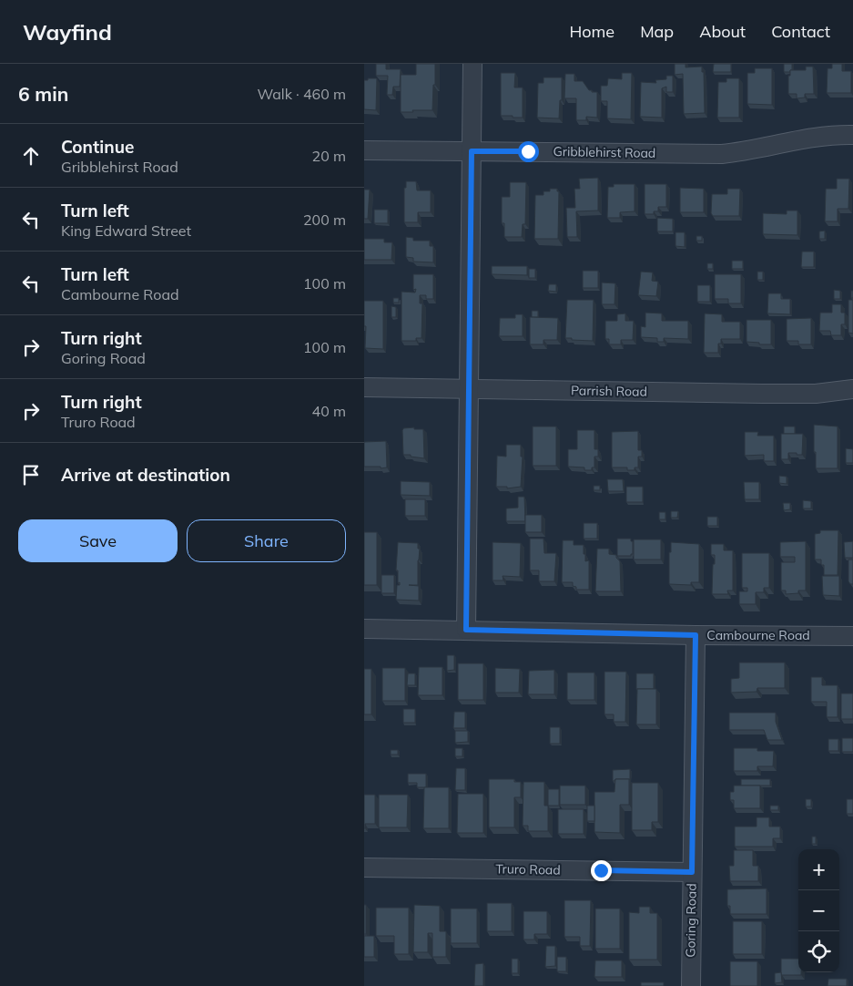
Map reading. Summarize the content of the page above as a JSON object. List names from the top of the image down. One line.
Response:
{"streets":{"street":["Gribblehirst Road","Parrish Road","Cambourne Road","Truro Road","Goring Road"]},"crossings":[["Cambourne Road","Goring Road"],["Truro Road","Goring Road"]],"page":{"header":"Wayfind","nav":["Home","Map","About","Contact"],"heading":["6 min","Walk · 460 m"],"list":[["Continue","Gribblehirst Road","20 m"],["Turn left","King Edward Street","200 m"],["Turn left","Cambourne Road","100 m"],["Turn right","Goring Road","100 m"],["Turn right","Truro Road","40 m"],"Arrive at destination"],"buttons":["Save","Share"],"map_buttons":["+","−"]}}
